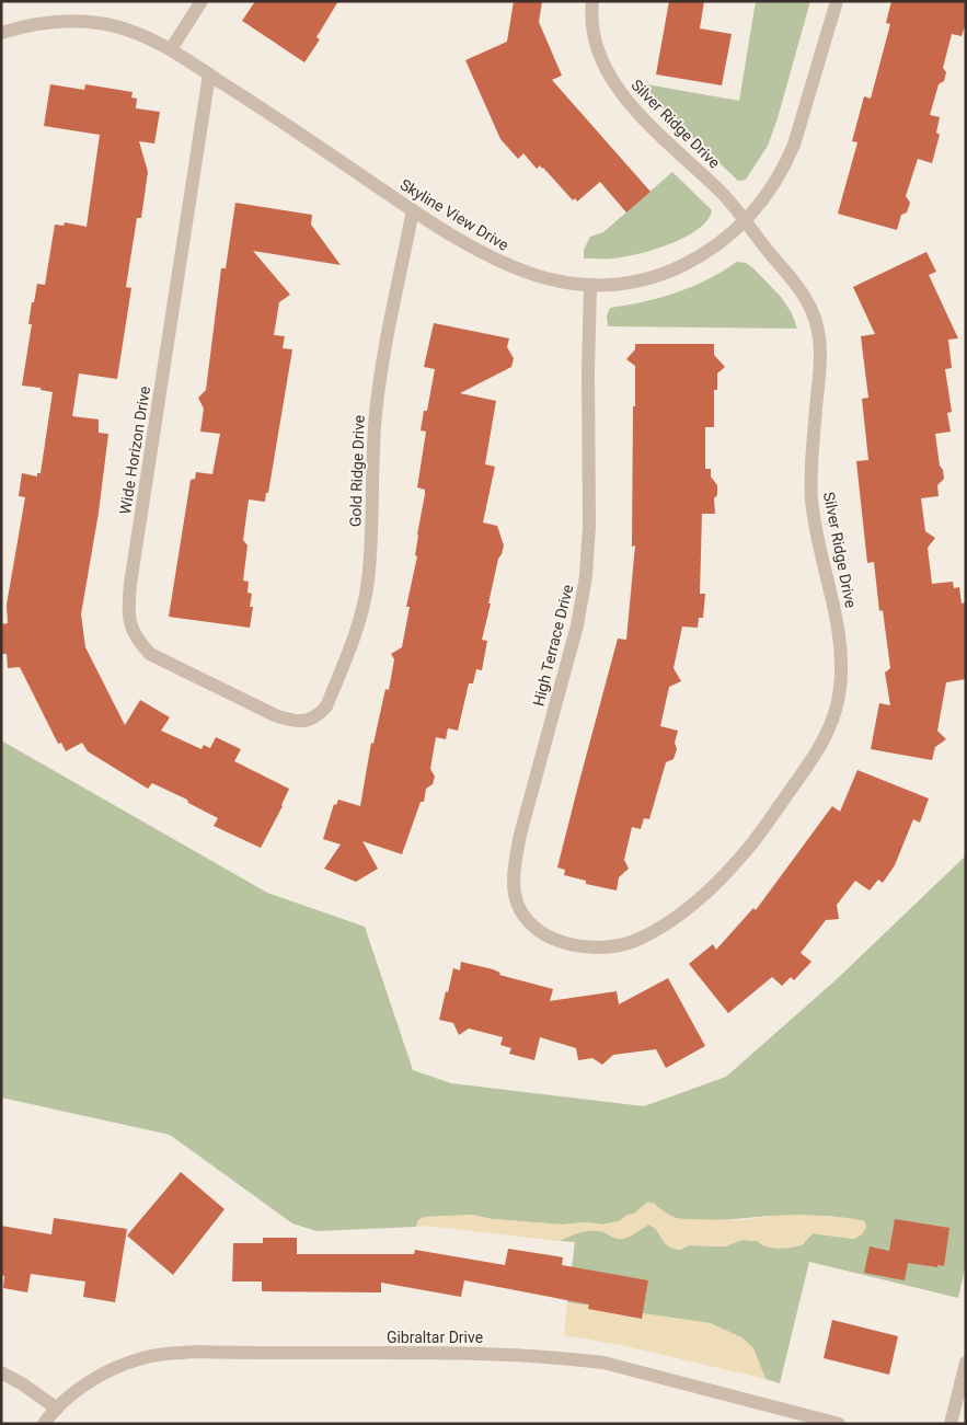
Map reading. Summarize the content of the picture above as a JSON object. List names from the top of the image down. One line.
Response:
{"streets":{"street":["Silver Ridge Drive","Skyline View Drive","Wide Horizon Drive","Gold Ridge Drive","High Terrace Drive","Gibraltar Drive"]},"crossings":[["Silver Ridge Drive","Skyline View Drive"],["Silver Ridge Drive","High Terrace Drive"],["Skyline View Drive","Wide Horizon Drive"],["Skyline View Drive","Gold Ridge Drive"],["Skyline View Drive","High Terrace Drive"],["Wide Horizon Drive","Gold Ridge Drive"]]}
